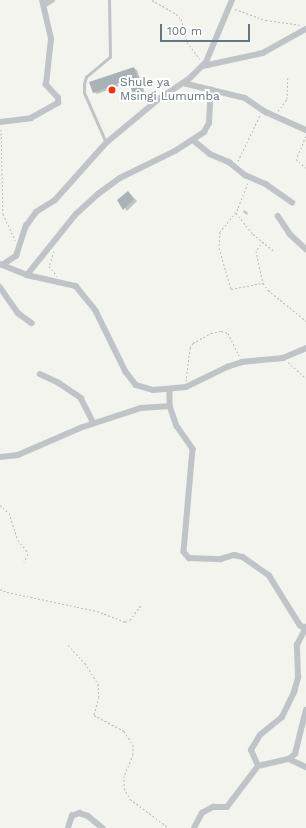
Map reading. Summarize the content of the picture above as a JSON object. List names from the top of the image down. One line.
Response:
{"places":["Shule ya Msingi Lumumba"],"scale_bar":"100 m"}
